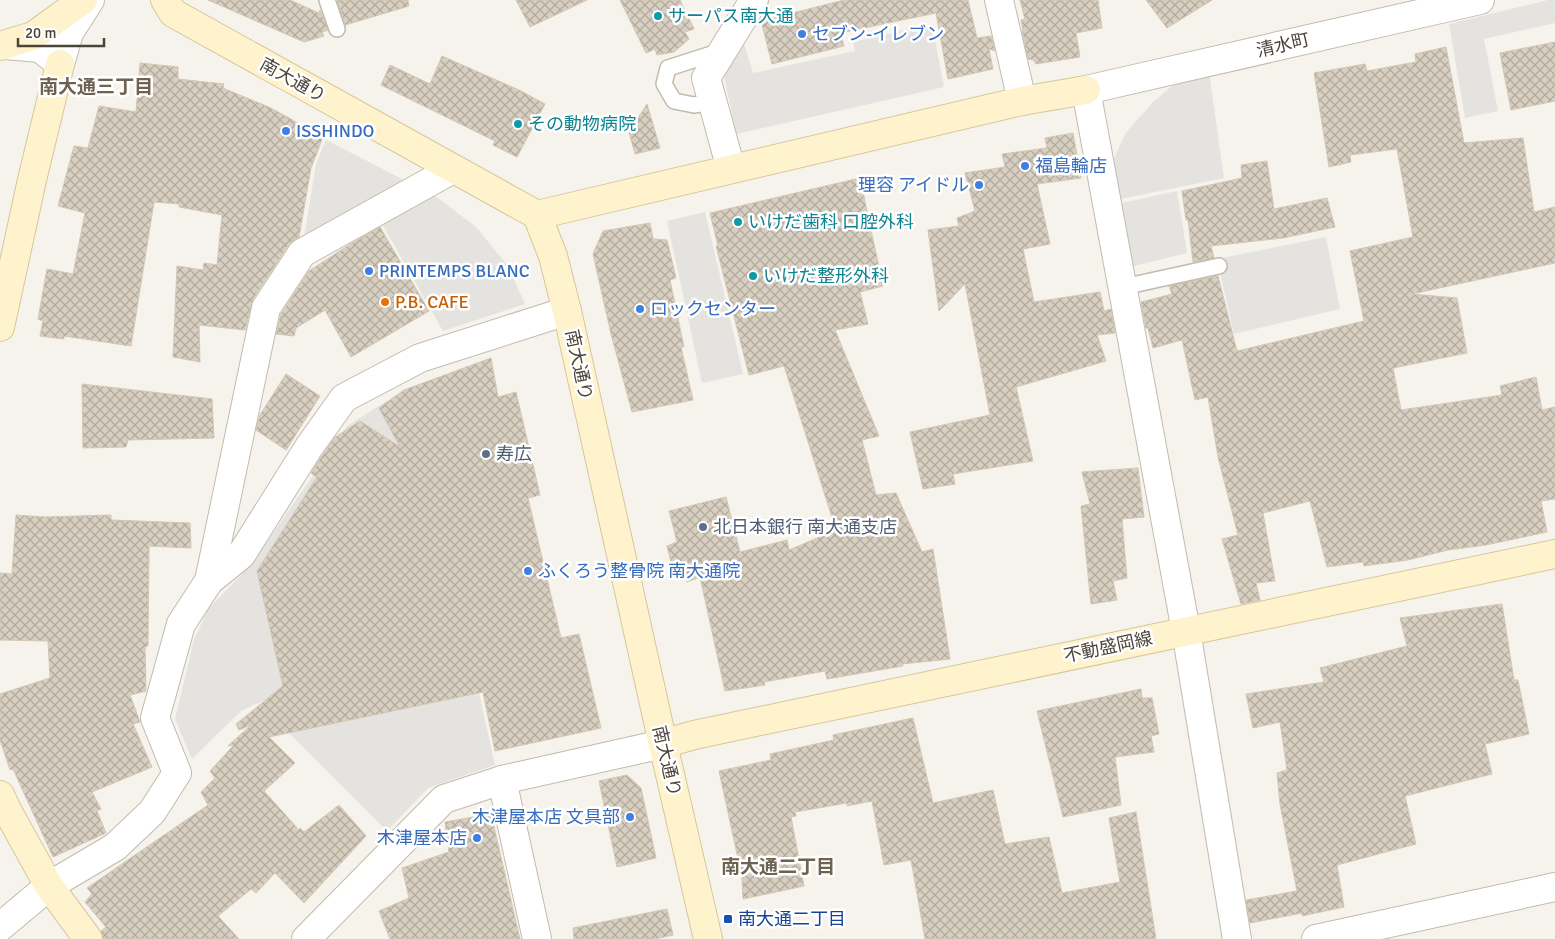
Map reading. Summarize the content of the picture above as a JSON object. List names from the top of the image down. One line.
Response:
{"streets":{"main road":["南大通り","不動盛岡線"],"street":["清水町"]},"crossings":[["南大通り","不動盛岡線"]],"districts":["南大通三丁目","南大通二丁目"],"places":{"other":["サーパス南大通","セブン-イレブン","その動物病院","ISSHINDO","福島輪店","理容 アイドル","いけだ歯科 口腔外科","PRINTEMPS BLANC","いけだ整形外科","P.B. CAFE","ロックセンター","寿広","北日本銀行 南大通支店","ふくろう整骨院 南大通院","木津屋本店 文具部","木津屋本店"],"transit":["南大通二丁目"]},"scale_bar":"20 m"}
